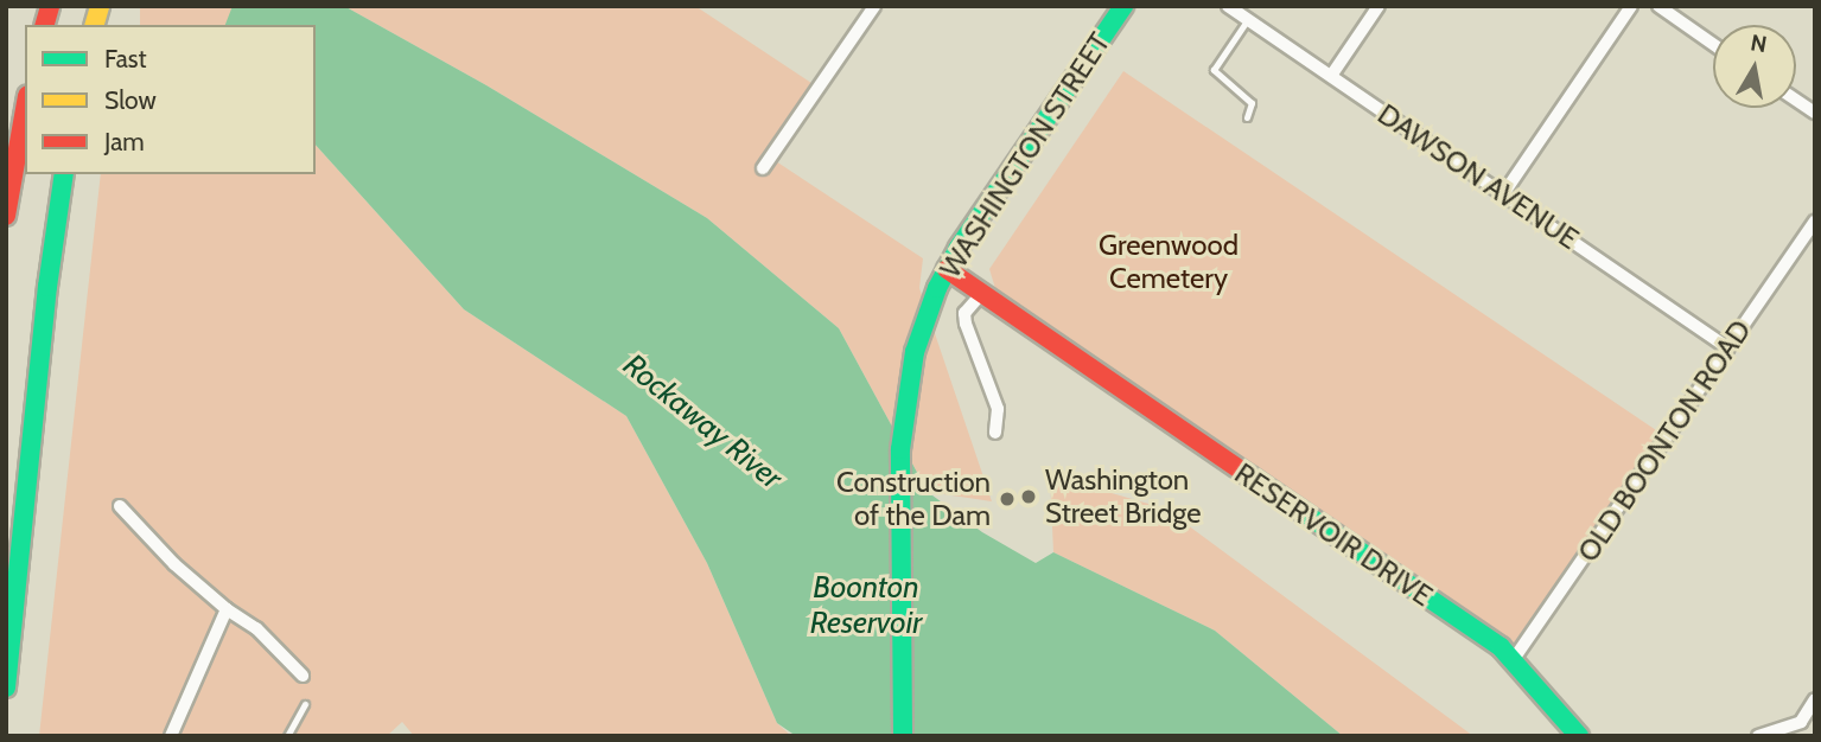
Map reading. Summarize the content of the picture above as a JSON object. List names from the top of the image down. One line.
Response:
{"streets":{"main road":["WASHINGTON STREET","RESERVOIR DRIVE"],"street":["DAWSON AVENUE","OLD BOONTON ROAD"]},"crossings":[["WASHINGTON STREET","RESERVOIR DRIVE"],["DAWSON AVENUE","OLD BOONTON ROAD"],["OLD BOONTON ROAD","RESERVOIR DRIVE"]],"water":["Rockaway River","Boonton Reservoir"],"parks":["Greenwood Cemetery"],"places":["Washington Street Bridge","Construction of the Dam"],"legend":["Fast","Slow","Jam"],"north":"top"}
